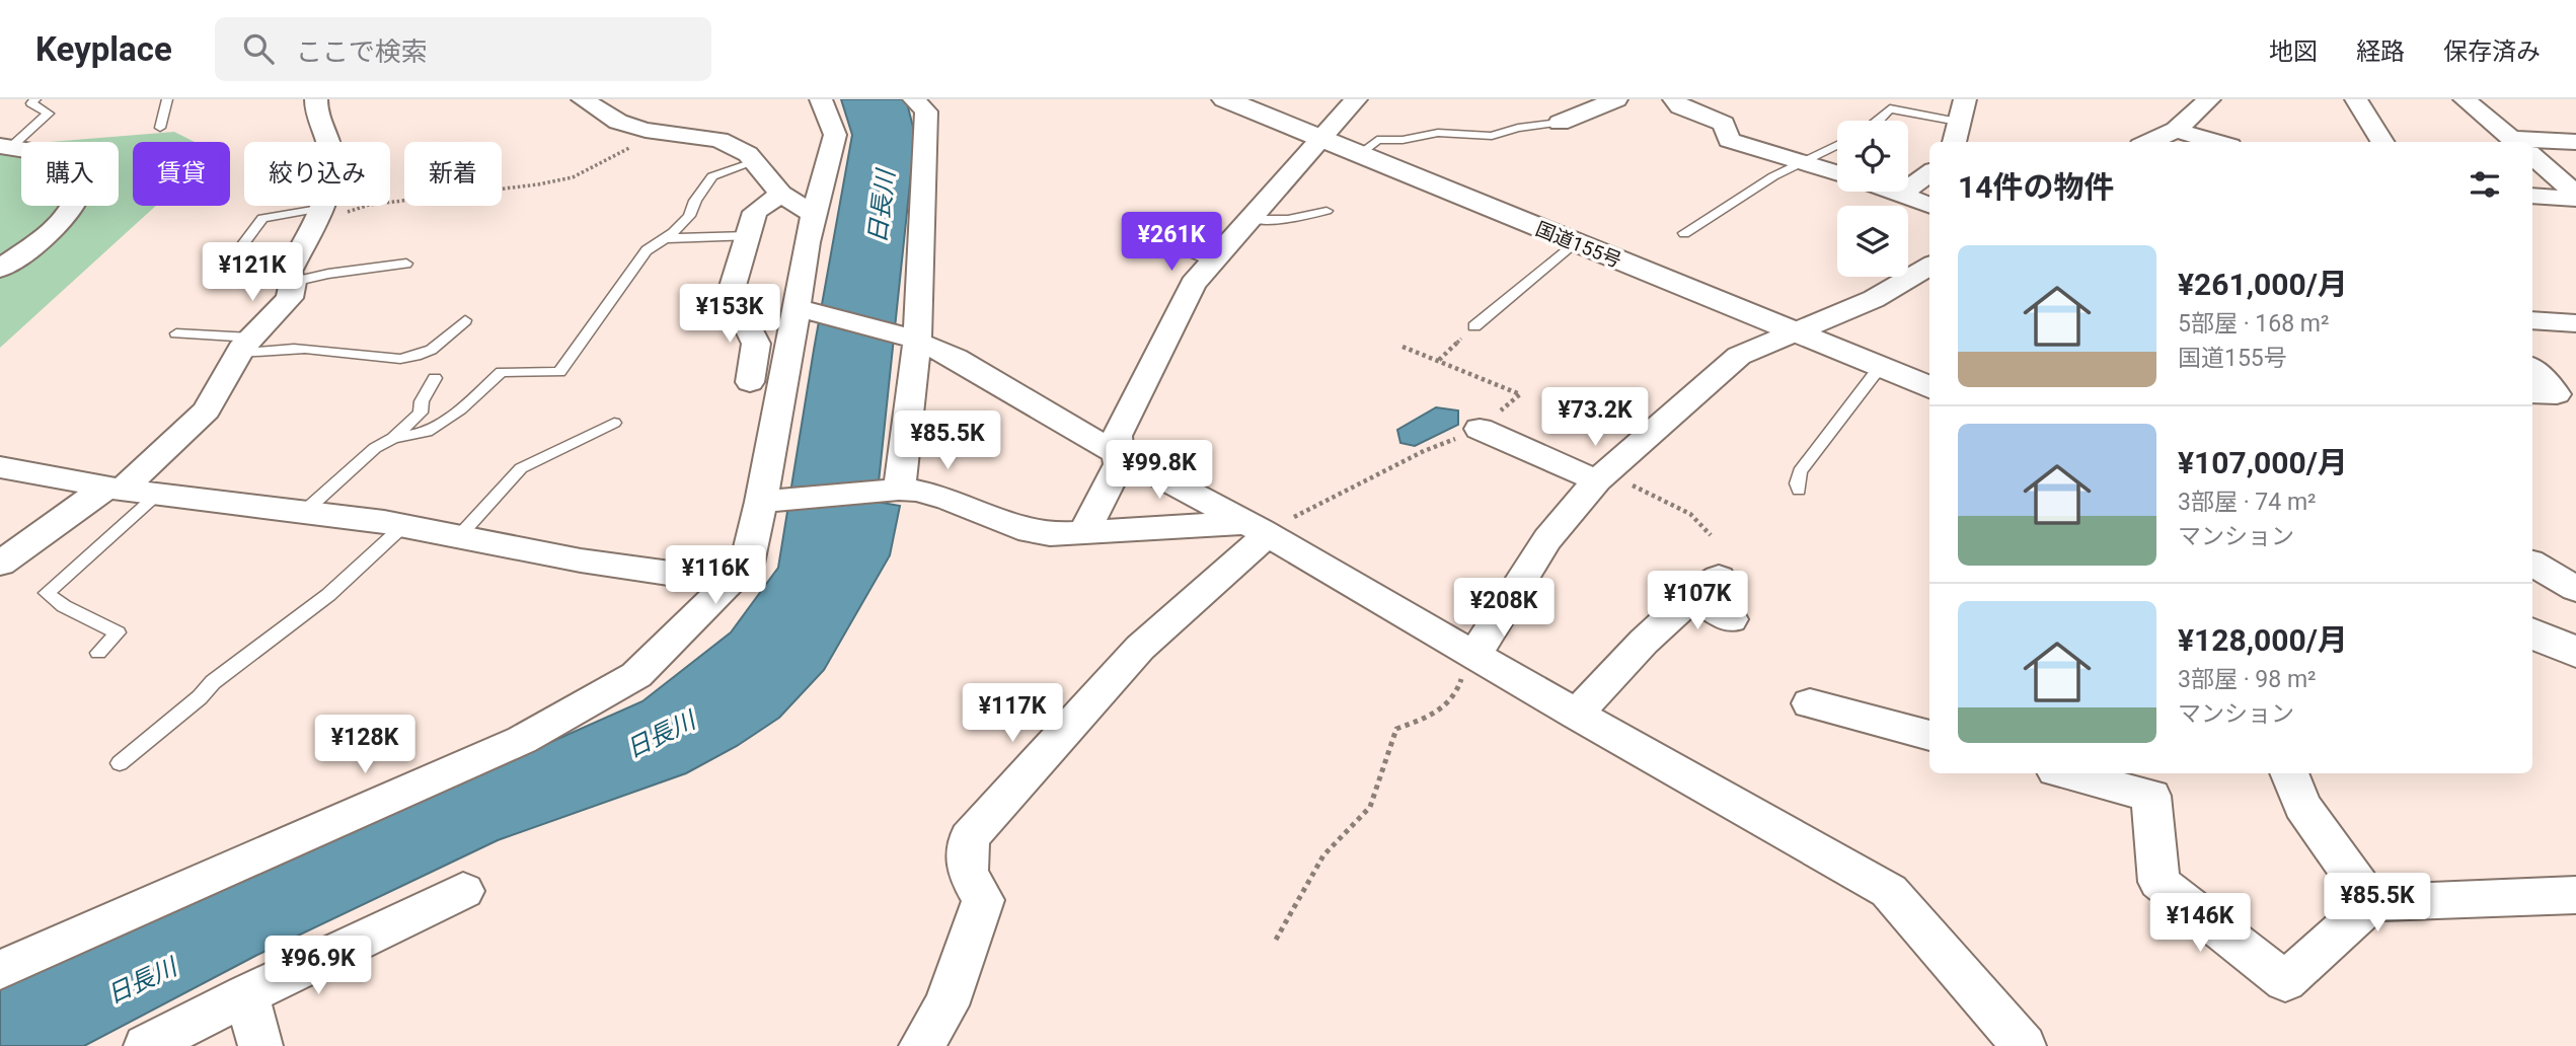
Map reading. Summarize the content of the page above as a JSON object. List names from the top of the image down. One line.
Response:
{"streets":{"highway":["国道155号"]},"water":["日長川"],"page":{"header":"Keyplace","search":"ここで検索","nav":["地図","経路","保存済み"],"chip":["購入","賃貸","絞り込み","新着"],"heading":"14件の物件","price":["¥261K","¥121K","¥153K","¥73.2K","¥85.5K","¥99.8K","¥116K","¥107K","¥208K","¥117K","¥128K","¥85.5K","¥146K","¥96.9K"],"list":[{"name":"¥261,000/月","note":"5部屋 · 168 m² · 国道155号"},{"name":"¥107,000/月","note":"3部屋 · 74 m² · マンション"},{"name":"¥128,000/月","note":"3部屋 · 98 m² · マンション"}]}}
